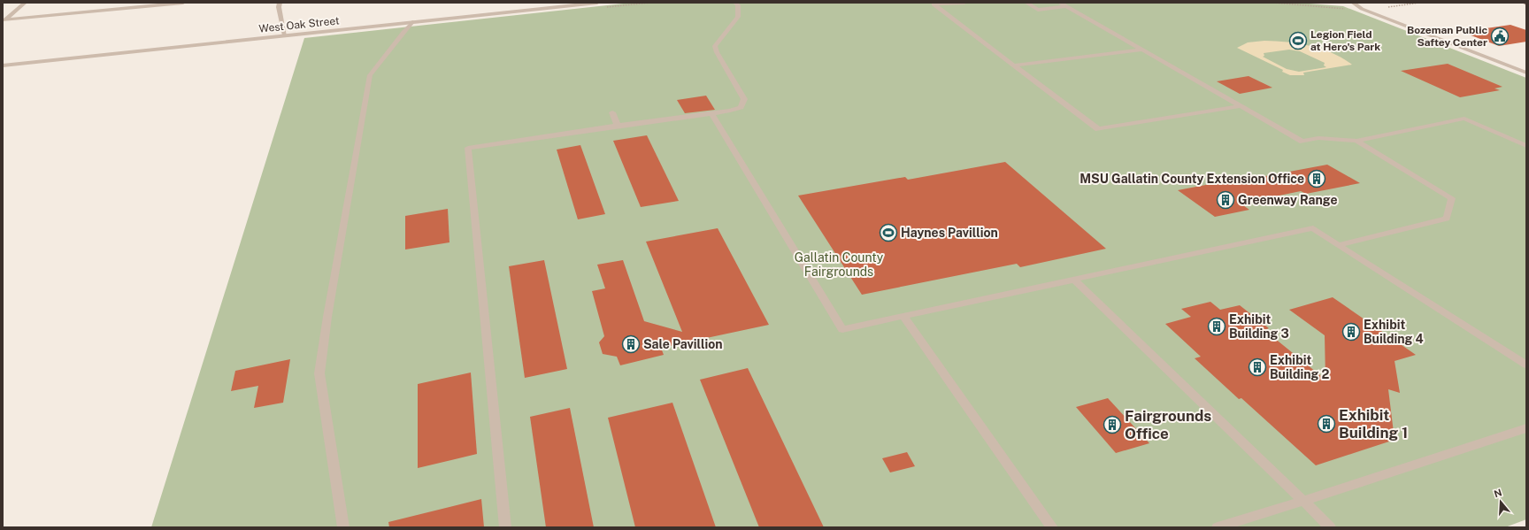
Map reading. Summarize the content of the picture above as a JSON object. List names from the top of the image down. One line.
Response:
{"streets":{"street":["West Oak Street"]},"parks":["Gallatin County Fairgrounds"],"places":{"public building":["Bozeman Public Saftey Center"],"sports":["Legion Field at Hero's Park","Haynes Pavillion"],"building":["MSU Gallatin County Extension Office","Greenway Range","Exhibit Building 3","Exhibit Building 4","Sale Pavillion","Exhibit Building 2","Exhibit Building 1","Fairgrounds Office"]},"north":"top"}
